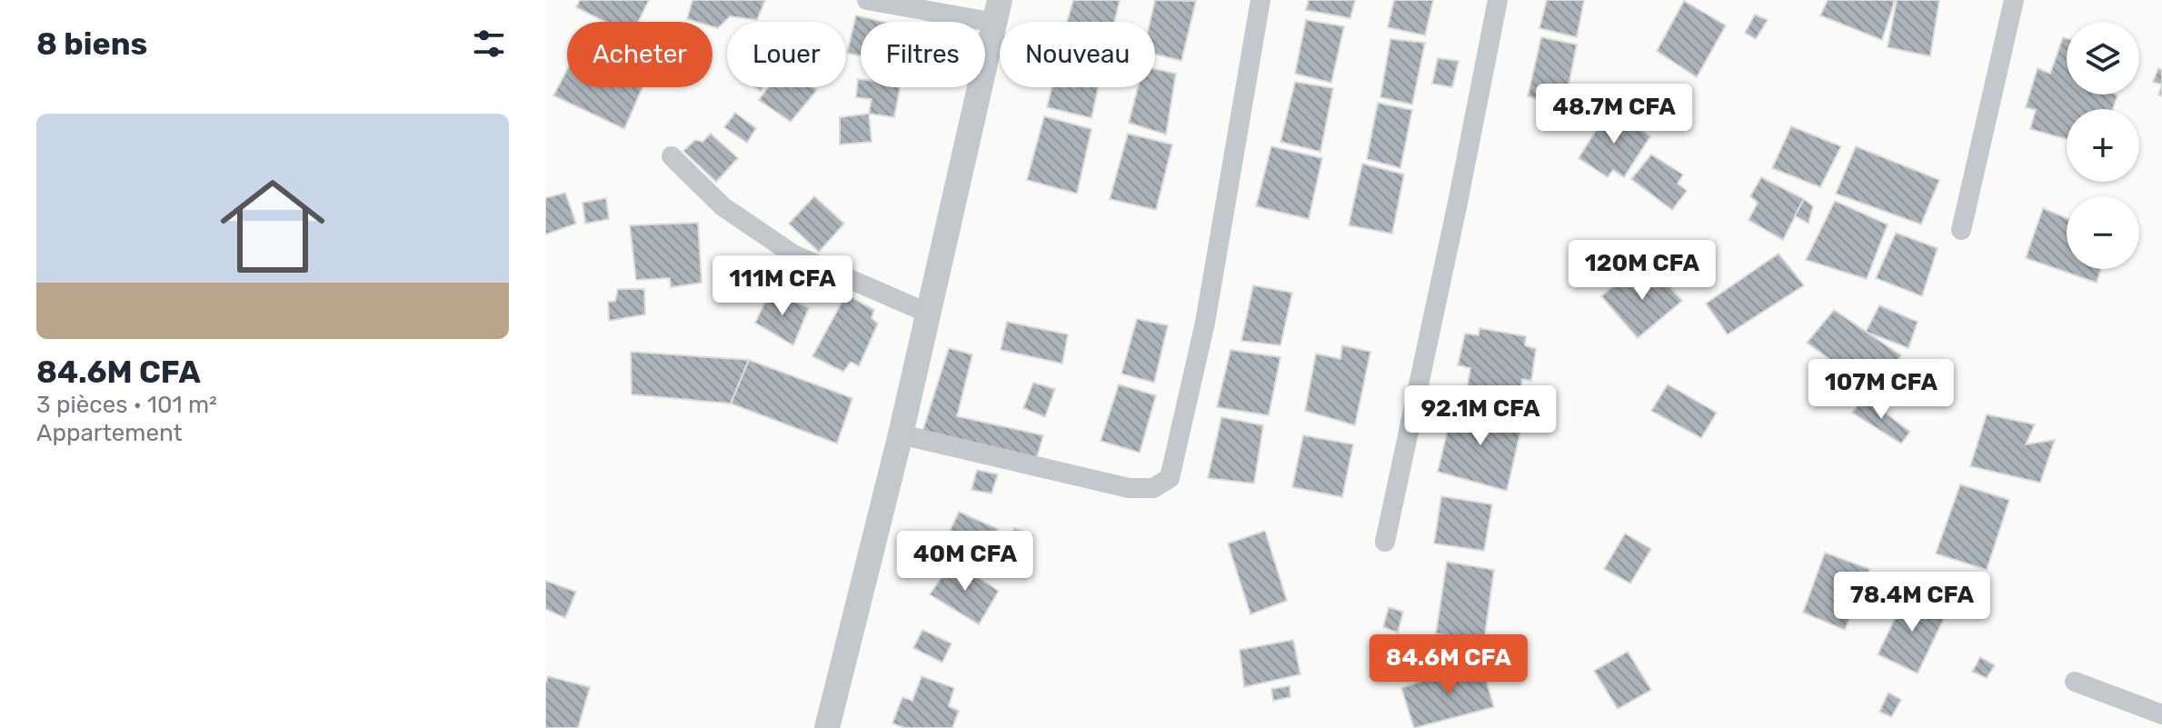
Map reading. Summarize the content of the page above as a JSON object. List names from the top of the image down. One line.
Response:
{"page":{"heading":"8 biens","map_buttons":["+","−"],"chip":["Acheter","Louer","Filtres","Nouveau"],"price":["48.7M CFA","120M CFA","111M CFA","107M CFA","92.1M CFA","40M CFA","78.4M CFA","84.6M CFA"],"list":[{"name":"84.6M CFA","note":"3 pièces · 101 m² · Appartement"}]}}
